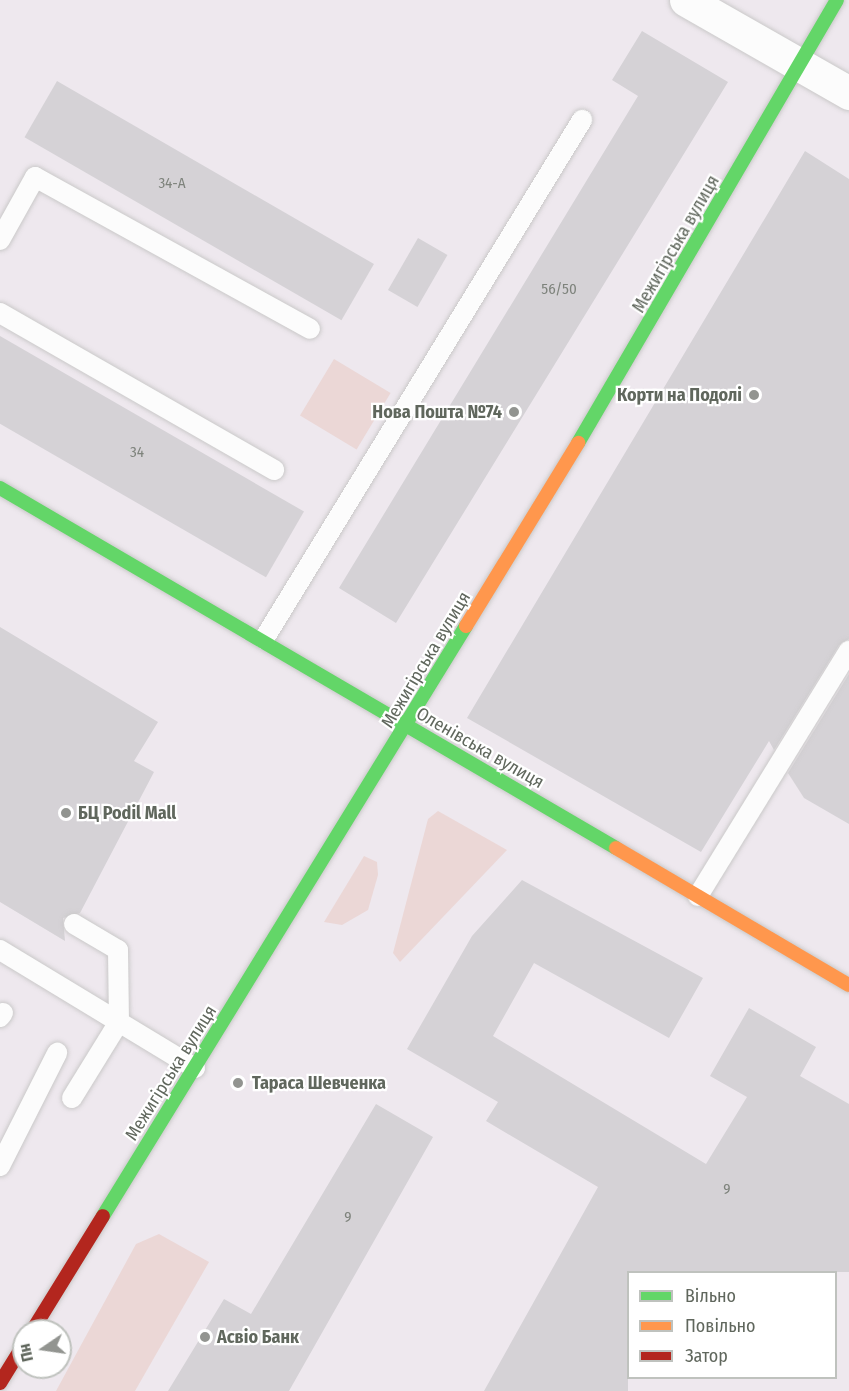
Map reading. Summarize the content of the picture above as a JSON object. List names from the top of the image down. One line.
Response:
{"streets":{"street":["Межигірська вулиця","Оленівська вулиця"]},"crossings":[["Межигірська вулиця","Оленівська вулиця"]],"places":["Корти на Подолі","Нова Пошта №74","БЦ Podil Mall","Тараса Шевченка","Асвіо Банк"],"house_numbers":["34-А","56/50","34","9","9"],"legend":["Вільно","Повільно","Затор"],"north":"left"}
